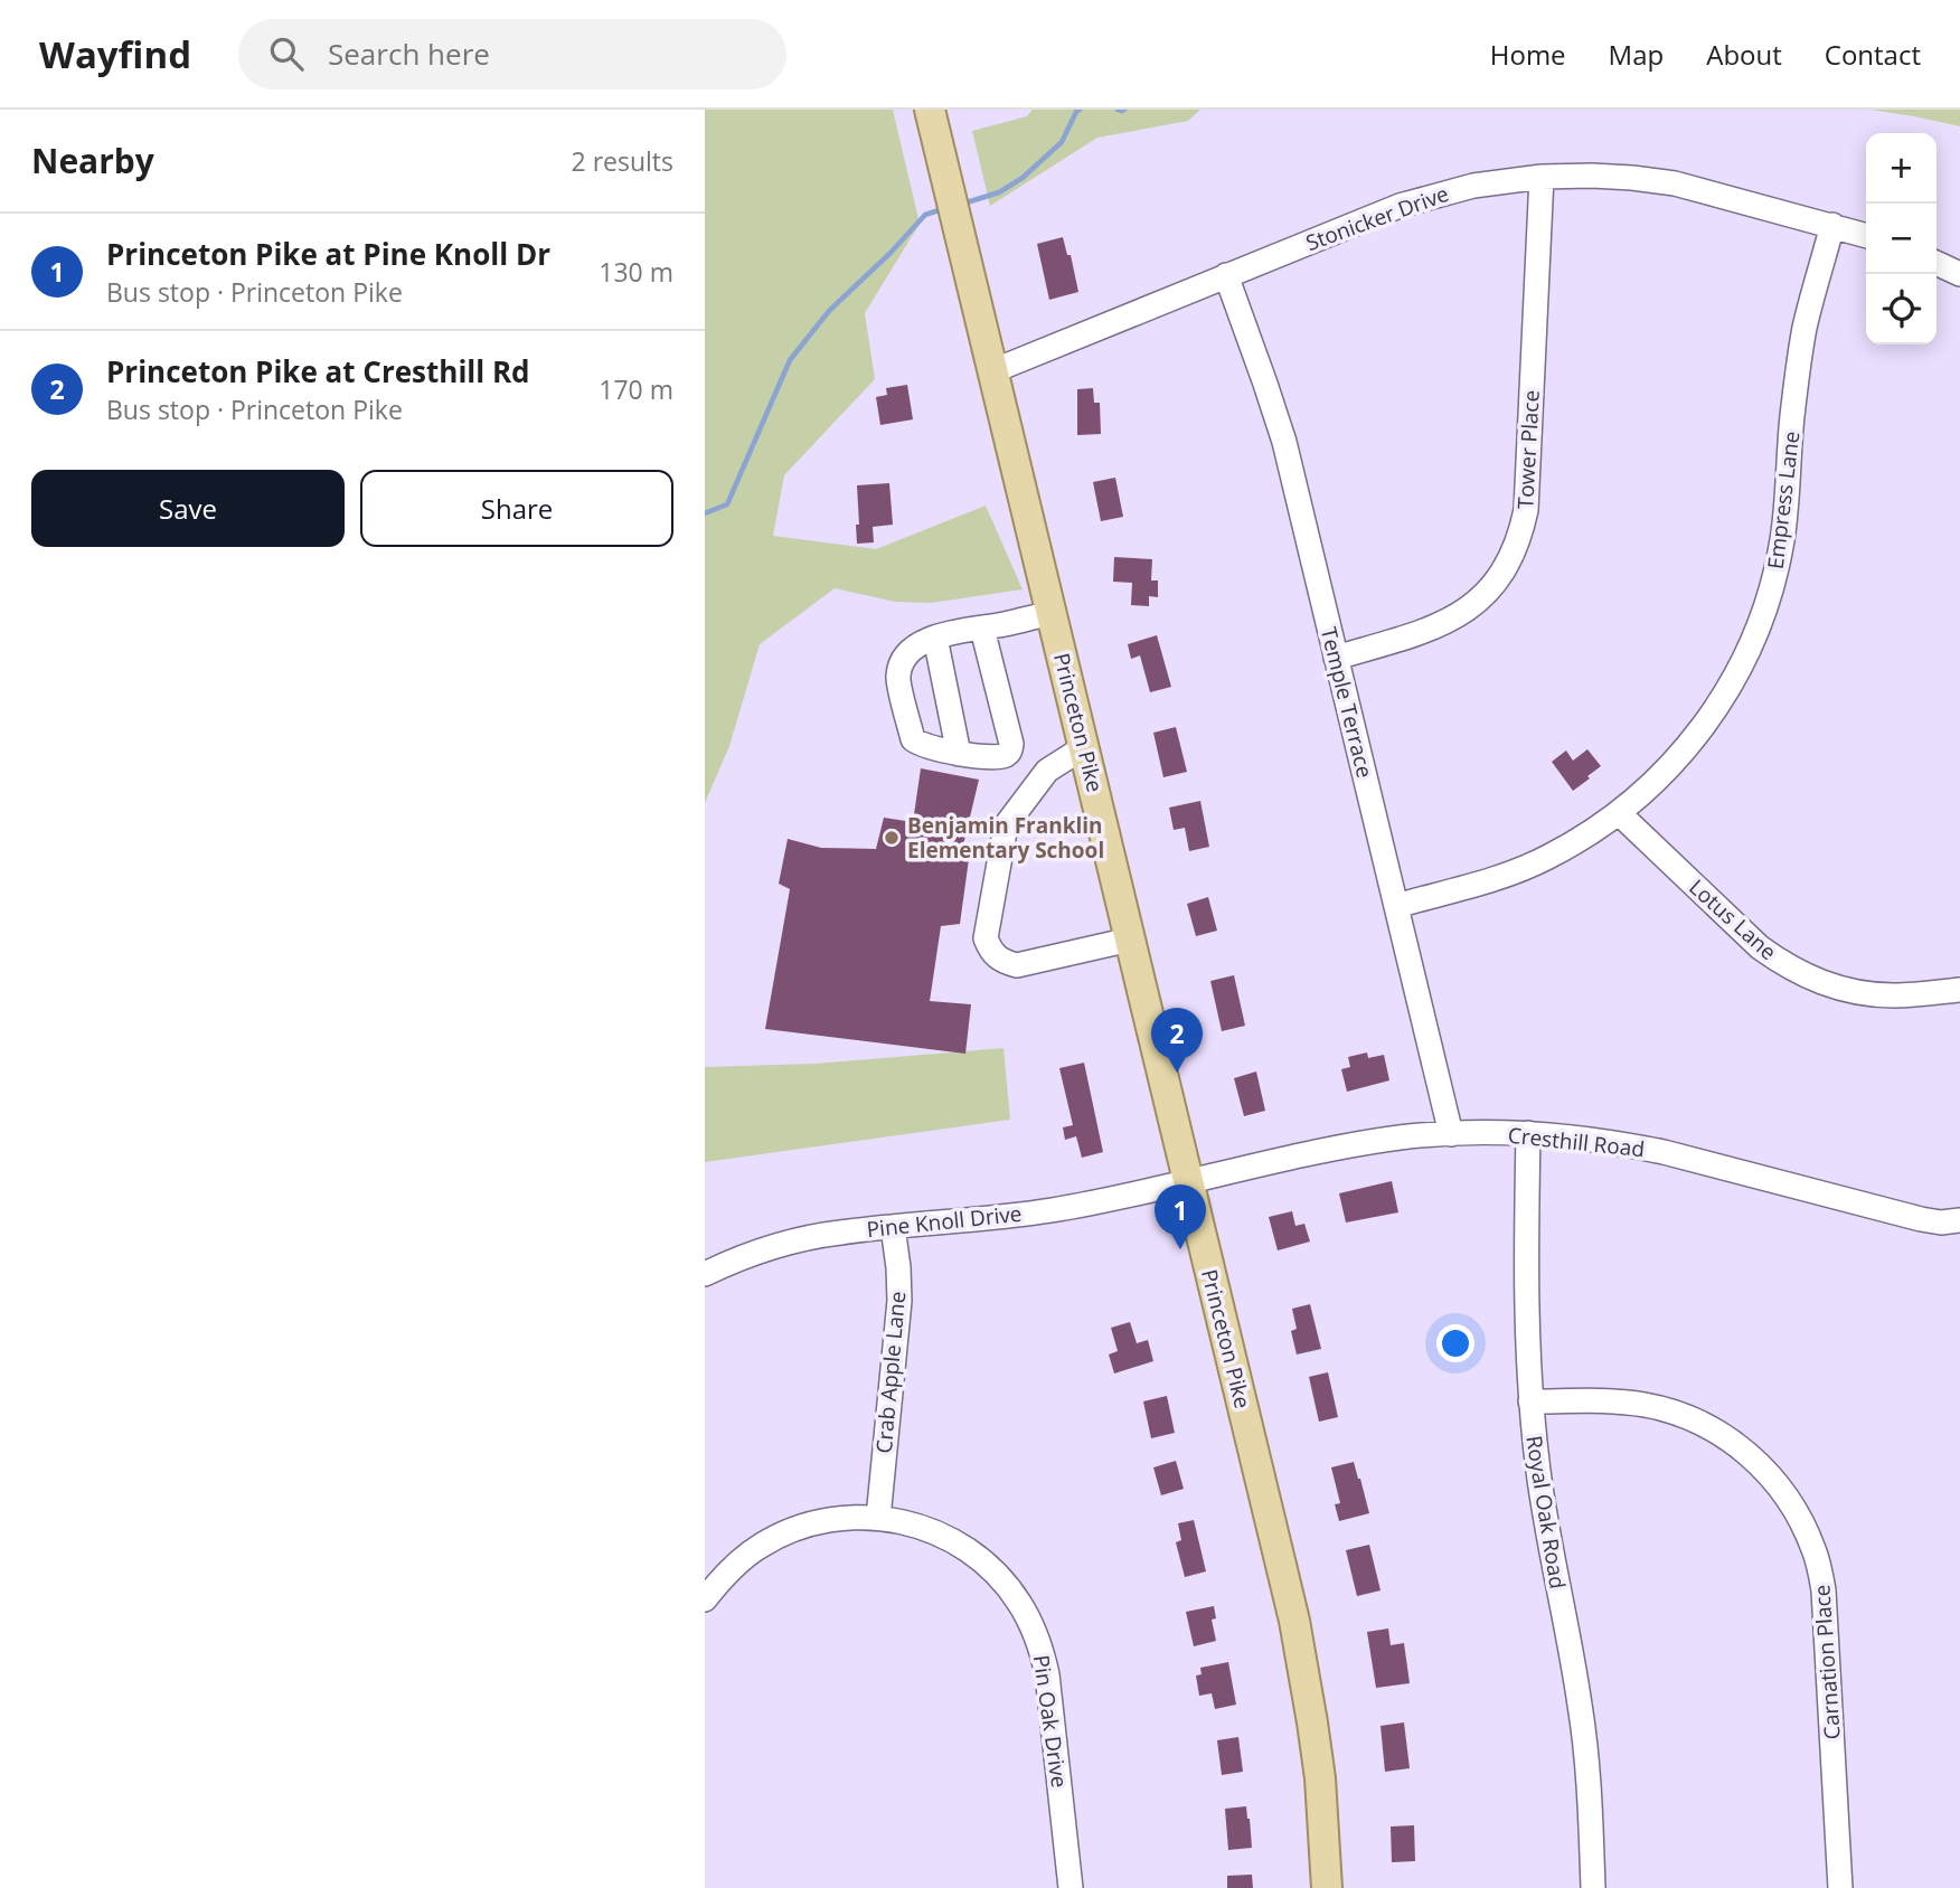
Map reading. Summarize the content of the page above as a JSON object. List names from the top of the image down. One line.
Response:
{"streets":{"main road":["Princeton Pike"],"street":["Stonicker Drive","Tower Place","Empress Lane","Temple Terrace","Lotus Lane","Cresthill Road","Pine Knoll Drive","Crab Apple Lane","Royal Oak Road","Carnation Place","Pin Oak Drive"]},"crossings":[["Stonicker Drive","Tower Place"],["Stonicker Drive","Empress Lane"],["Stonicker Drive","Temple Terrace"],["Stonicker Drive","Princeton Pike"],["Tower Place","Temple Terrace"],["Empress Lane","Temple Terrace"],["Empress Lane","Lotus Lane"],["Temple Terrace","Cresthill Road"],["Princeton Pike","Cresthill Road"],["Princeton Pike","Pine Knoll Drive"],["Cresthill Road","Pine Knoll Drive"],["Cresthill Road","Royal Oak Road"],["Pine Knoll Drive","Crab Apple Lane"],["Crab Apple Lane","Pin Oak Drive"],["Royal Oak Road","Carnation Place"]],"places":["Benjamin Franklin Elementary School"],"page":{"header":"Wayfind","search":"Search here","nav":["Home","Map","About","Contact"],"heading":["Nearby","2 results"],"map_buttons":["+","−"],"list":[{"mark":"1","name":"Princeton Pike at Pine Knoll Dr","note":"Bus stop · Princeton Pike","value":"130 m"},{"mark":"2","name":"Princeton Pike at Cresthill Rd","note":"Bus stop · Princeton Pike","value":"170 m"}],"buttons":["Save","Share"],"pins":["2","1"]}}
